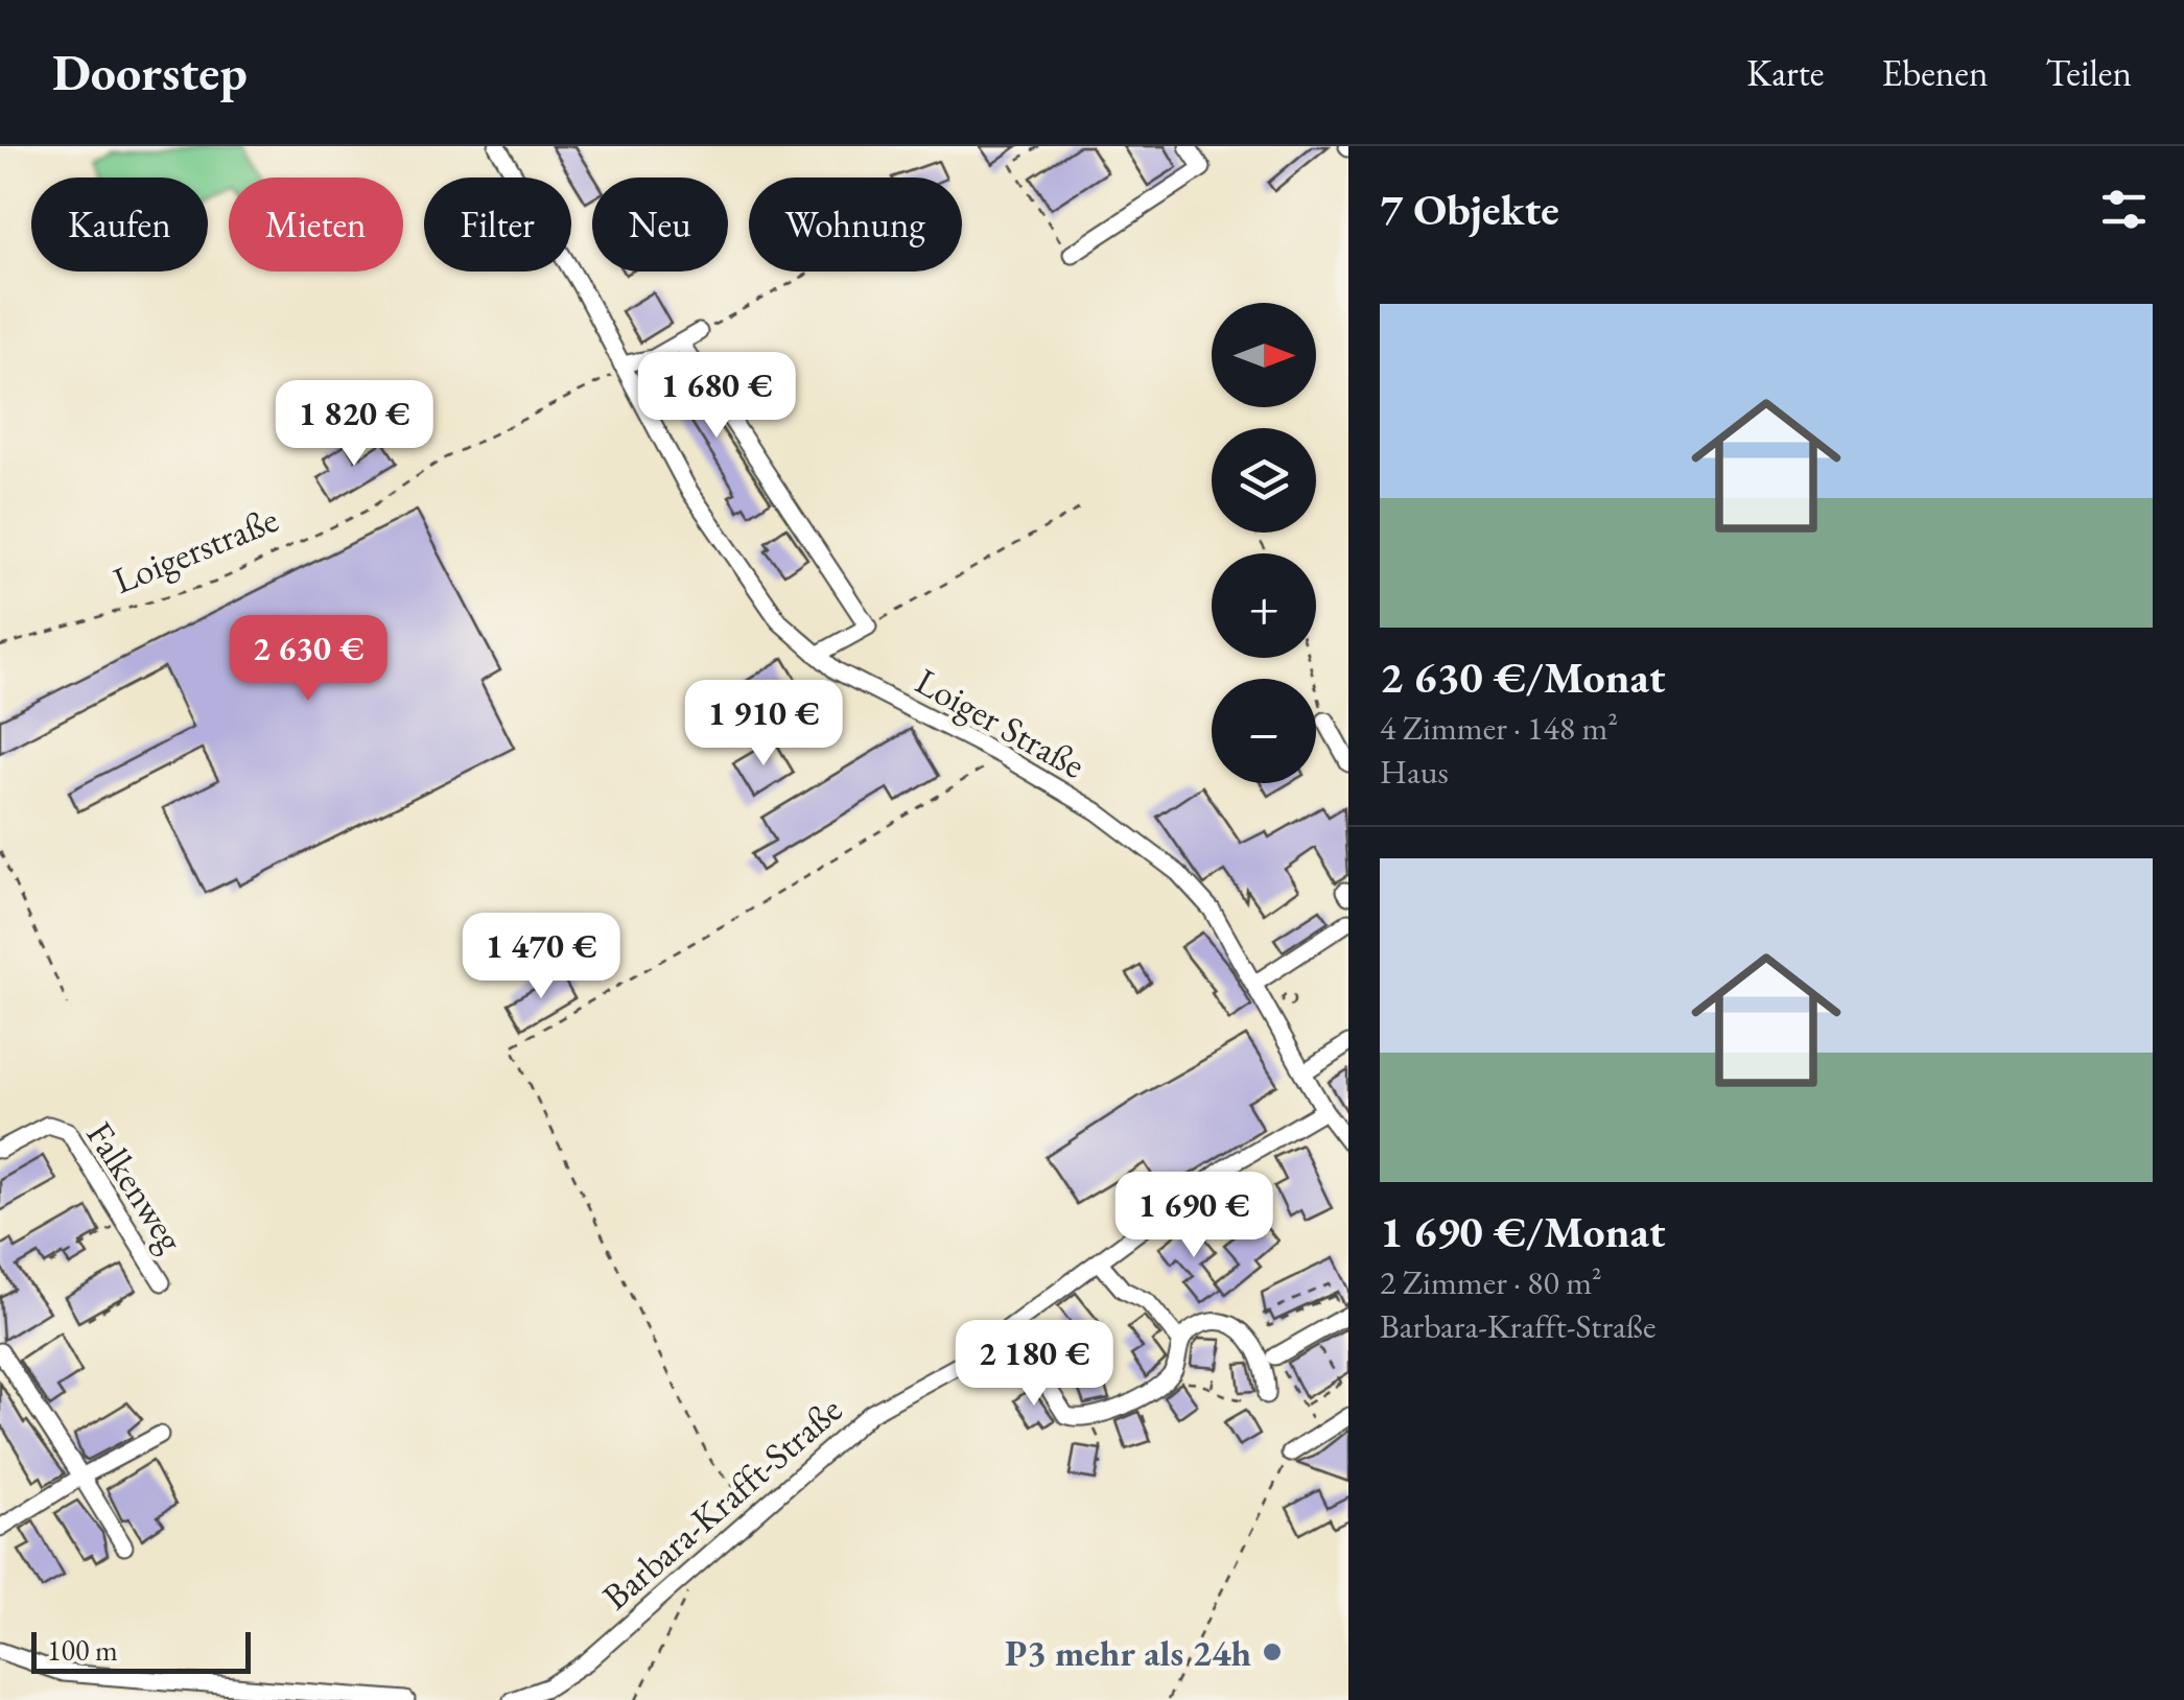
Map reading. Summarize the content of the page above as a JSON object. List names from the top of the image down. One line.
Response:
{"streets":{"street":["Loiger Straße","Falkenweg","Barbara-Krafft-Straße"],"path":["Loigerstraße"]},"crossings":[["Loigerstraße","Loiger Straße"],["Loiger Straße","Barbara-Krafft-Straße"]],"places":["P3 mehr als 24h"],"scale_bar":"100 m","north":"right","page":{"header":"Doorstep","nav":["Karte","Ebenen","Teilen"],"heading":"7 Objekte","chip":["Kaufen","Mieten","Filter","Neu","Wohnung"],"list":[{"name":"2 630 €/Monat","note":"4 Zimmer · 148 m² · Haus"},{"name":"1 690 €/Monat","note":"2 Zimmer · 80 m² · Barbara-Krafft-Straße"}],"map_buttons":["+","−"],"price":["1 680 €","1 820 €","2 630 €","1 910 €","1 470 €","1 690 €","2 180 €"],"scale":"100 m"}}
